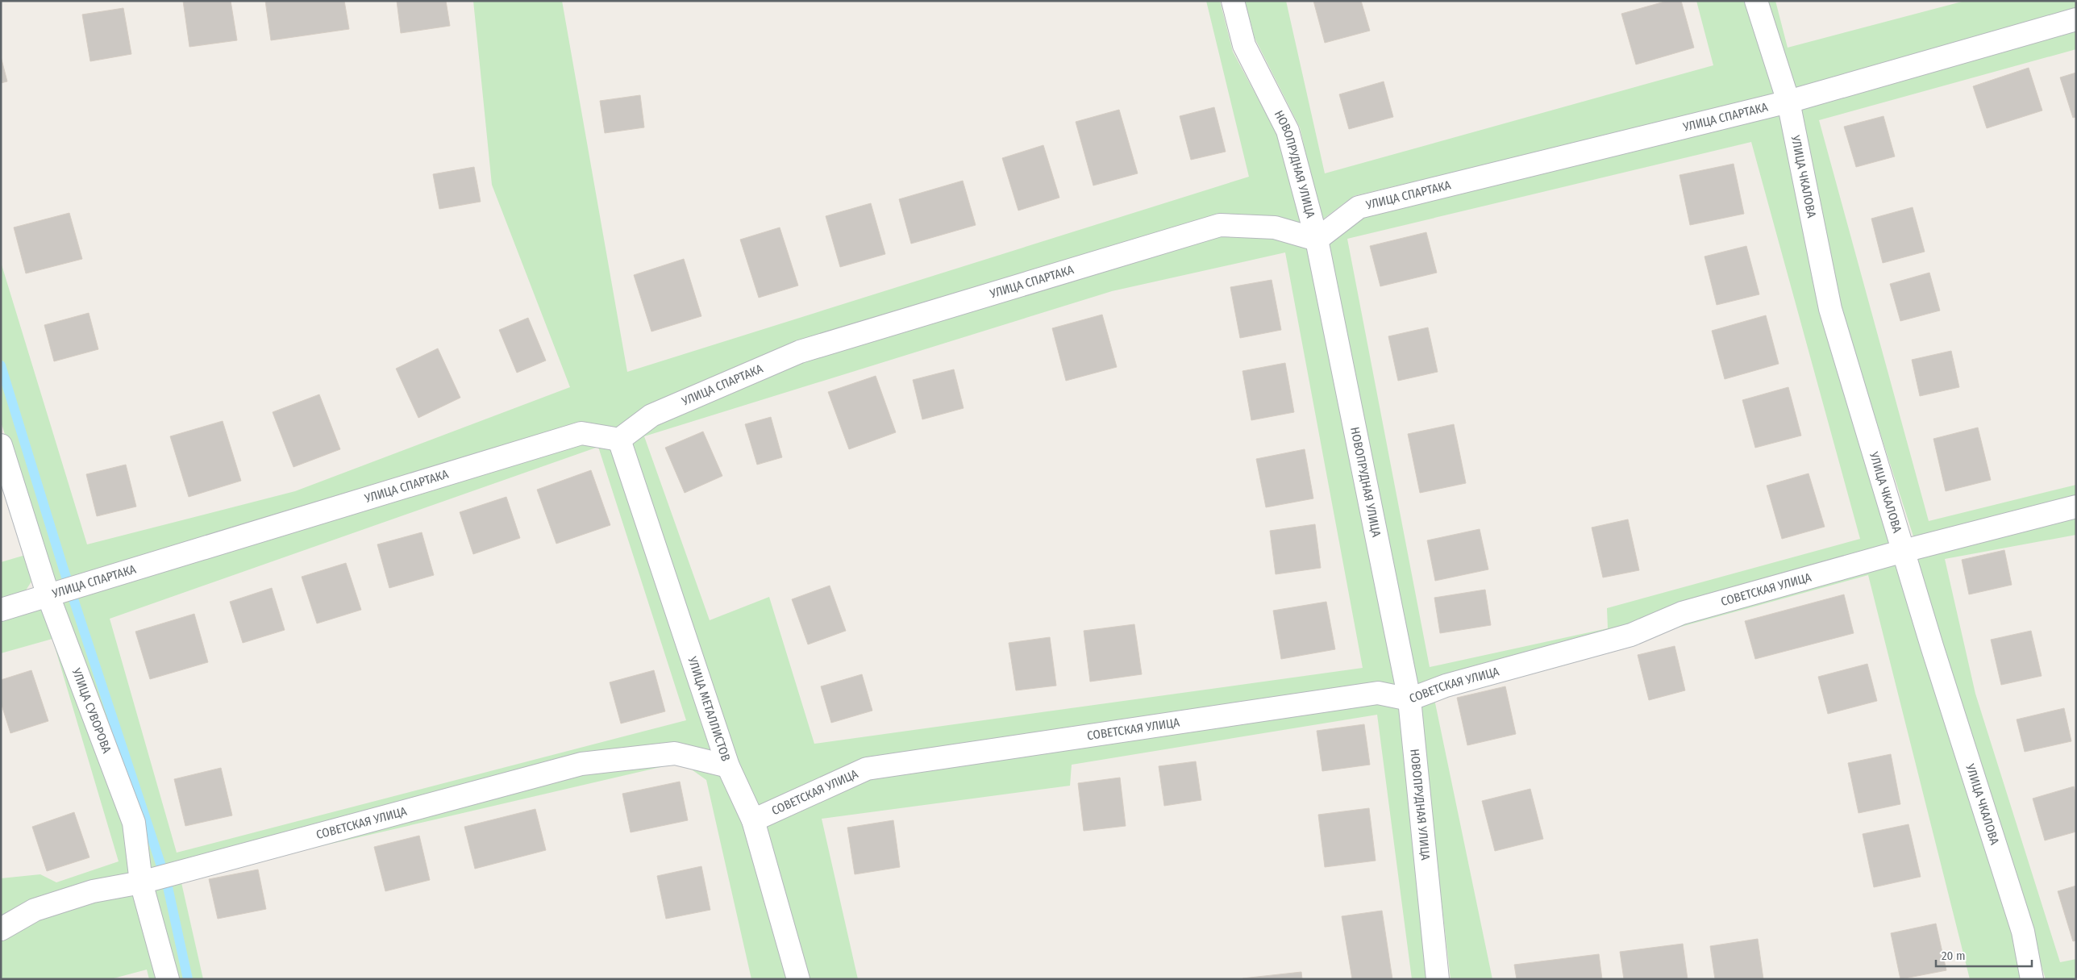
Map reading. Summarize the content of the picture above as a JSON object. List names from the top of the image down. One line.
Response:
{"streets":{"street":["УЛИЦА СПАРТАКА","НОВОПРУДНАЯ УЛИЦА","УЛИЦА ЧКАЛОВА","СОВЕТСКАЯ УЛИЦА","УЛИЦА МЕТАЛЛИСТОВ","УЛИЦА СУВОРОВА"]},"crossings":[["УЛИЦА СПАРТАКА","НОВОПРУДНАЯ УЛИЦА"],["УЛИЦА СПАРТАКА","УЛИЦА ЧКАЛОВА"],["УЛИЦА СПАРТАКА","УЛИЦА МЕТАЛЛИСТОВ"],["УЛИЦА СПАРТАКА","УЛИЦА СУВОРОВА"],["НОВОПРУДНАЯ УЛИЦА","СОВЕТСКАЯ УЛИЦА"],["УЛИЦА ЧКАЛОВА","СОВЕТСКАЯ УЛИЦА"],["СОВЕТСКАЯ УЛИЦА","УЛИЦА МЕТАЛЛИСТОВ"],["СОВЕТСКАЯ УЛИЦА","УЛИЦА СУВОРОВА"]],"scale_bar":"20 m"}
